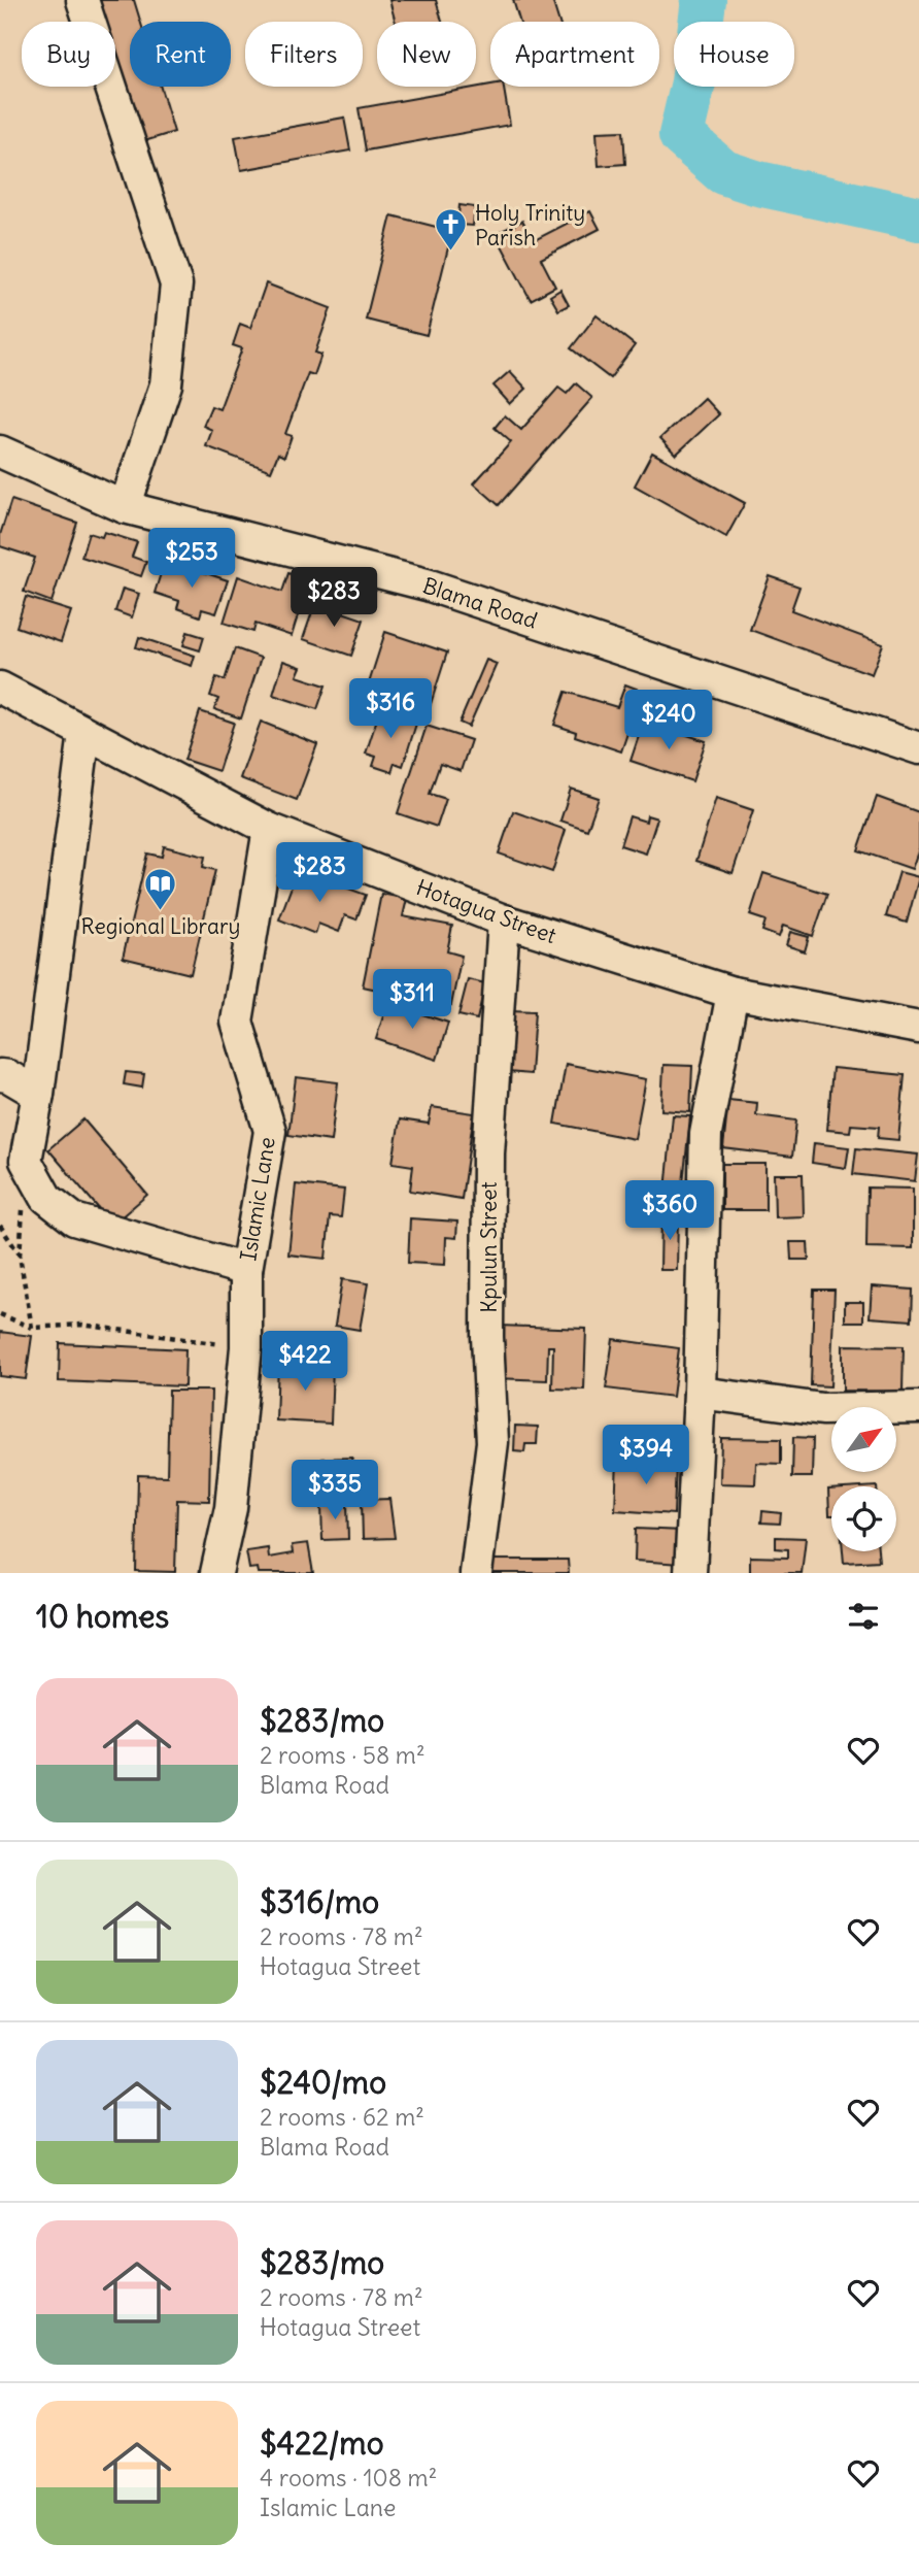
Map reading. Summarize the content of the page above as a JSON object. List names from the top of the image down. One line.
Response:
{"streets":{"street":["Blama Road","Hotagua Street","Islamic Lane","Kpulun Street"]},"crossings":[["Hotagua Street","Islamic Lane"],["Hotagua Street","Kpulun Street"]],"places":{"church":["Holy Trinity Parish"],"library":["Regional Library"]},"north":"top right","page":{"chip":["Buy","Rent","Filters","New","Apartment","House"],"price":["$253","$283","$316","$240","$283","$311","$360","$422","$394","$335"],"heading":"10 homes","list":[{"name":"$283/mo","note":"2 rooms · 58 m² · Blama Road"},{"name":"$316/mo","note":"2 rooms · 78 m² · Hotagua Street"},{"name":"$240/mo","note":"2 rooms · 62 m² · Blama Road"},{"name":"$283/mo","note":"2 rooms · 78 m² · Hotagua Street"},{"name":"$422/mo","note":"4 rooms · 108 m² · Islamic Lane"}]}}
